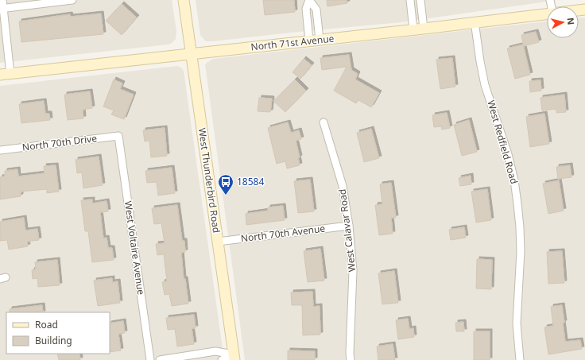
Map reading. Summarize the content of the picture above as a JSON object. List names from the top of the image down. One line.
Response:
{"streets":{"street":["North 71st Avenue","West Redfield Road","North 70th Drive","West Thunderbird Road","West Calavar Road","North 70th Avenue","West Voltaire Avenue"]},"crossings":[["North 71st Avenue","West Redfield Road"],["North 71st Avenue","West Thunderbird Road"],["North 70th Drive","West Voltaire Avenue"],["West Thunderbird Road","North 70th Avenue"],["West Calavar Road","North 70th Avenue"]],"places":{"bus stop":["18584"]},"legend":["Road","Building"],"north":"right"}
